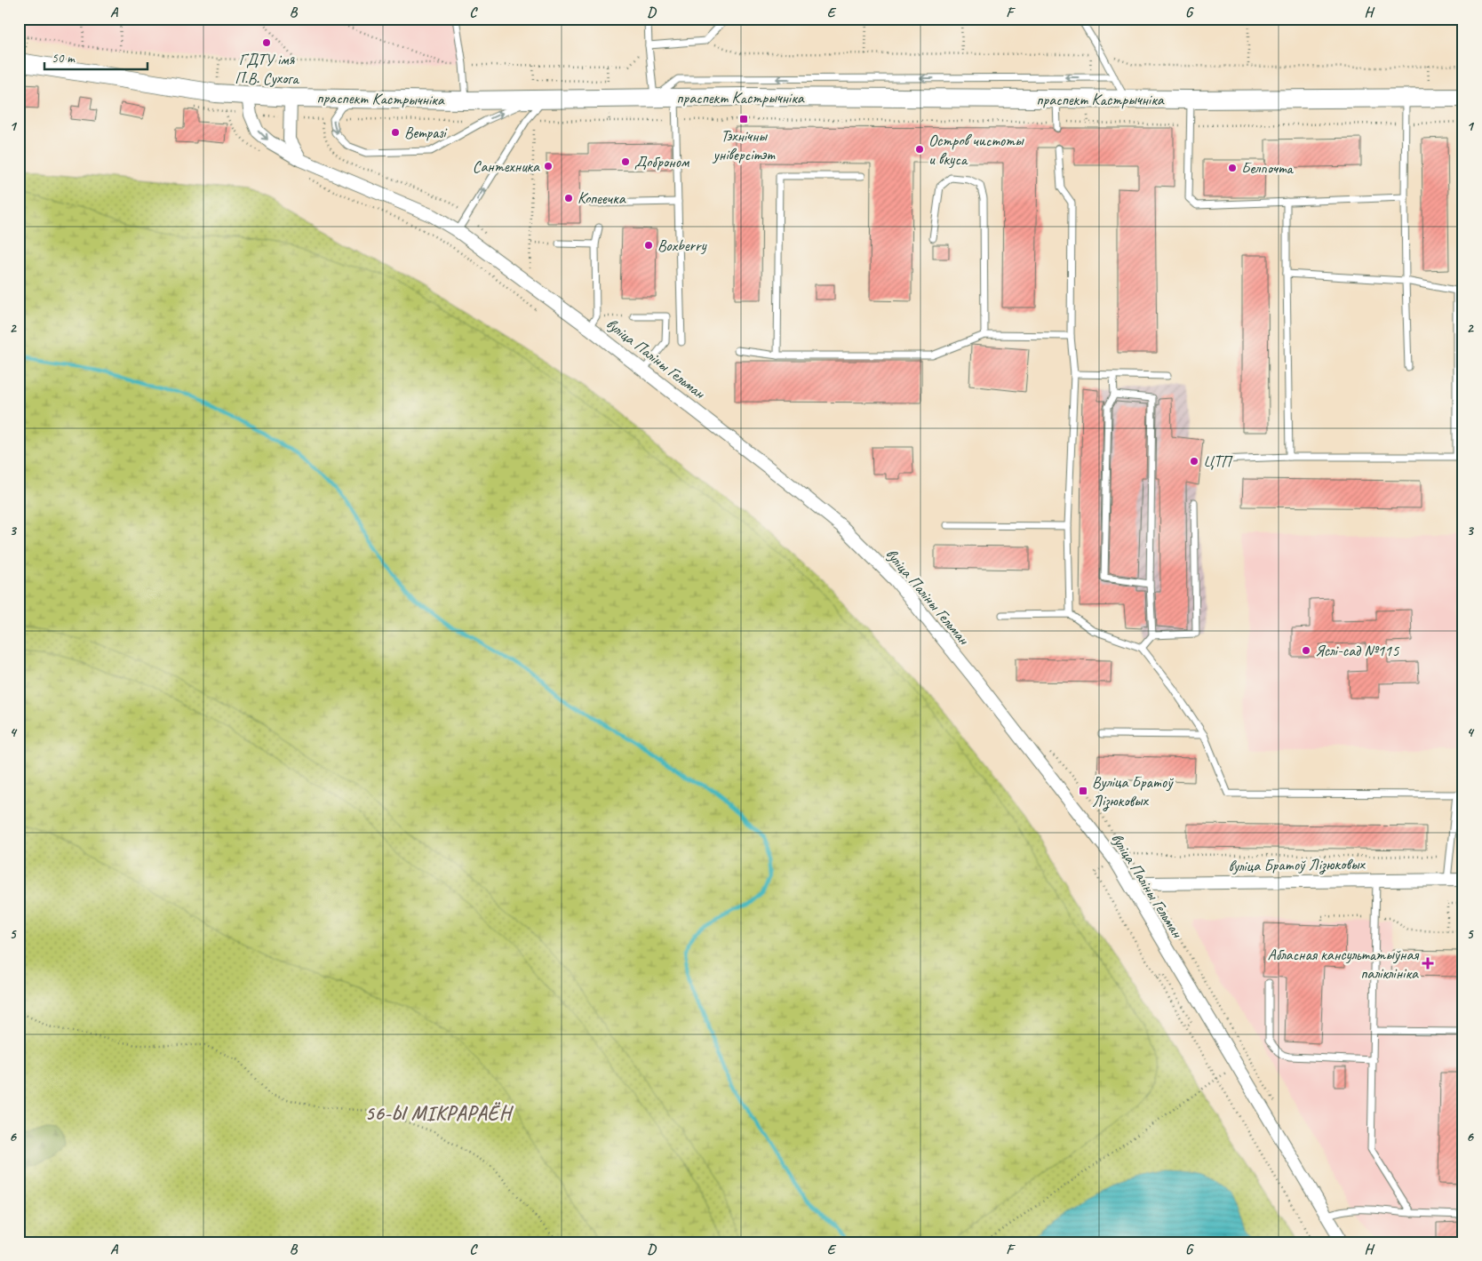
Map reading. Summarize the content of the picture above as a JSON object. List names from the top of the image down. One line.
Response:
{"streets":{"main road":["праспект Кастрычніка"],"street":["вуліца Паліны Гельман","вуліца Братоў Лізюковых"]},"crossings":[["праспект Кастрычніка","вуліца Паліны Гельман"],["вуліца Паліны Гельман","вуліца Братоў Лізюковых"]],"districts":["56-Ы МІКРАРАЁН"],"places":{"other":["ГДТУ імя П.В. Сухога","Ветразі","Остров чистоты и вкуса","Доброном","Сантехника","Белпочта","Копеечка","Boxberry","ЦТП","Яслі-сад №115"],"transit":["Тэхнічны універсітэт","Вуліца Братоў Лізюковых"],"health":["Абласная кансультатыўная паліклініка"]},"scale_bar":"50 m","grid":{"columns":["A","B","C","D","E","F","G","H"],"rows":["1","2","3","4","5","6"]}}
